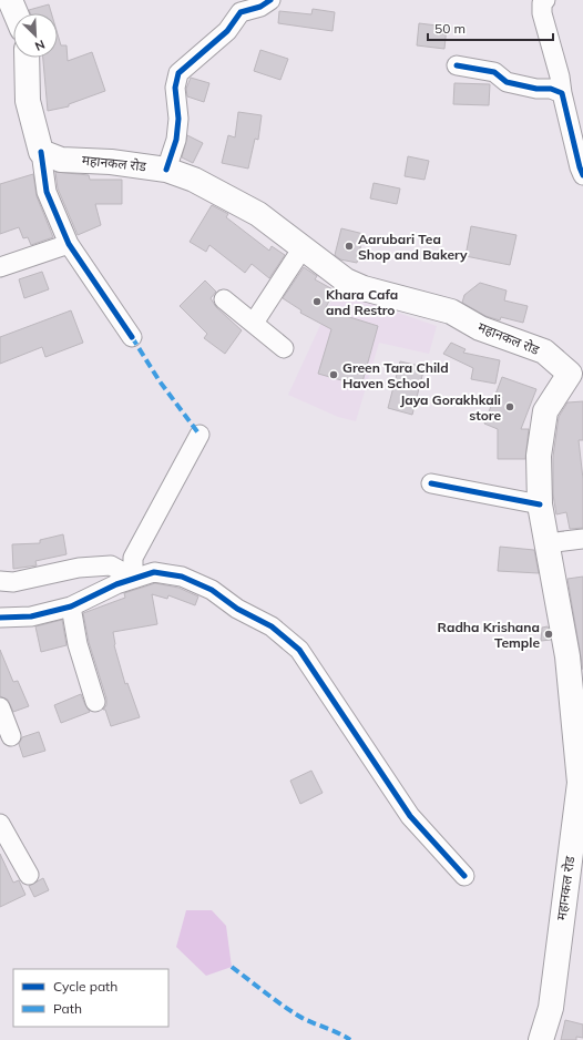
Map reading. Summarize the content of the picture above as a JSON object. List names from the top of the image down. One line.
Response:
{"streets":{"main road":["महानकल रोड"]},"places":["Aarubari Tea Shop and Bakery","Khara Cafa and Restro","Green Tara Child Haven School","Jaya Gorakhkali store","Radha Krishana Temple"],"legend":["Cycle path","Path"],"scale_bar":"50 m","north":"bottom right"}
